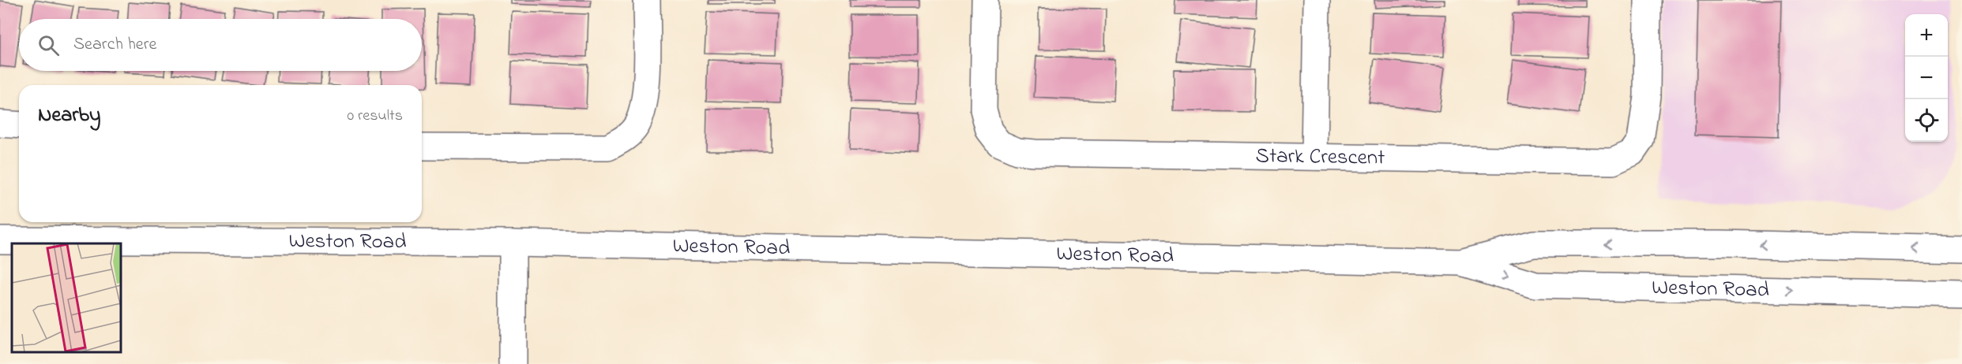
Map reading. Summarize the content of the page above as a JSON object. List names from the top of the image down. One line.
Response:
{"streets":{"main road":["Stark Crescent","Weston Road"]},"page":{"map_buttons":["+","−"],"search":"Search here","heading":["Nearby","0 results"]}}
